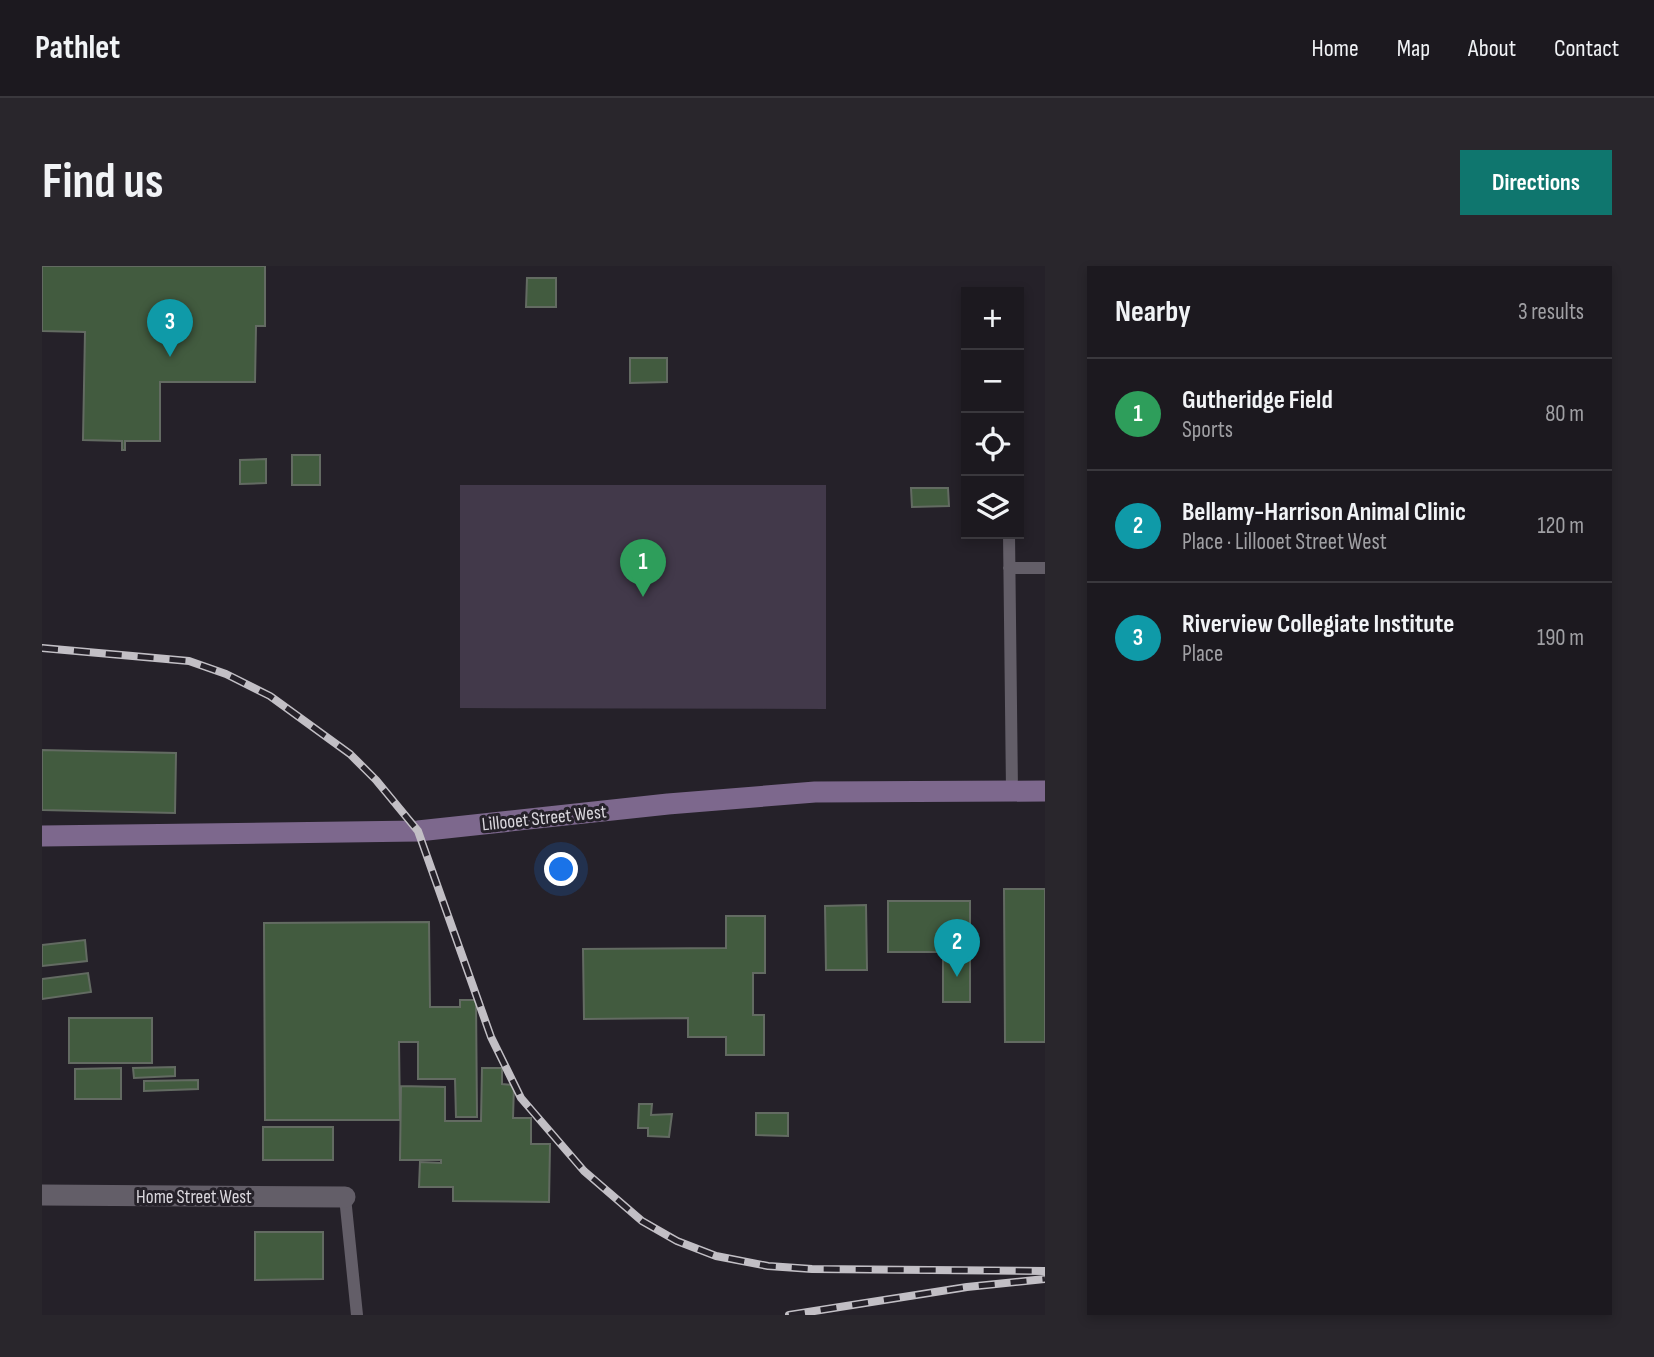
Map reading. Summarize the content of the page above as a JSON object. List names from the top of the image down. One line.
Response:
{"streets":{"main road":["Lillooet Street West"],"street":["Home Street West"]},"page":{"header":"Pathlet","nav":["Home","Map","About","Contact"],"buttons":"Directions","title":"Find us","heading":["Nearby","3 results"],"map_buttons":["+","−"],"pins":["3","1","2"],"list":[{"mark":"1","name":"Gutheridge Field","note":"Sports","value":"80 m"},{"mark":"2","name":"Bellamy-Harrison Animal Clinic","note":"Place · Lillooet Street West","value":"120 m"},{"mark":"3","name":"Riverview Collegiate Institute","note":"Place","value":"190 m"}]}}
